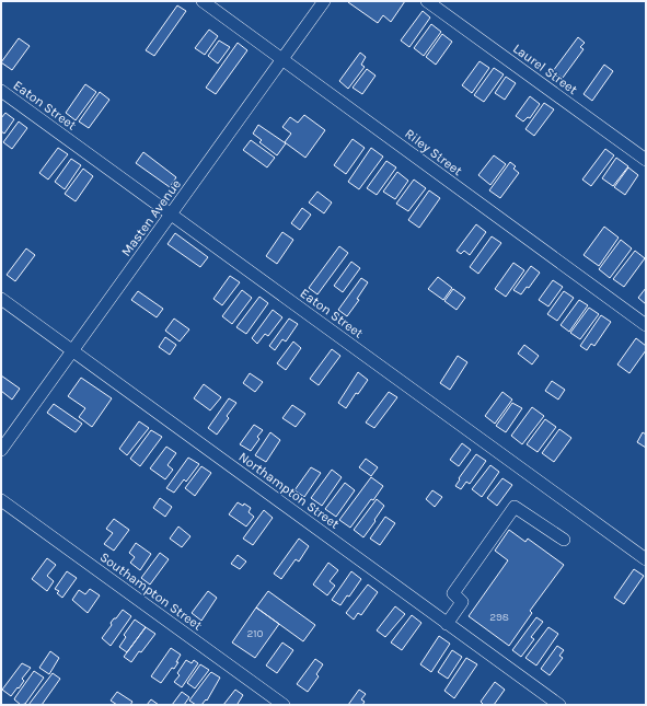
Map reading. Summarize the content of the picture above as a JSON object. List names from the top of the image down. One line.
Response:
{"streets":{"street":["Laurel Street","Eaton Street","Riley Street","Masten Avenue","Northampton Street","Southampton Street"]},"crossings":[["Eaton Street","Masten Avenue"],["Riley Street","Masten Avenue"],["Masten Avenue","Northampton Street"]],"house_numbers":["298","210"]}
